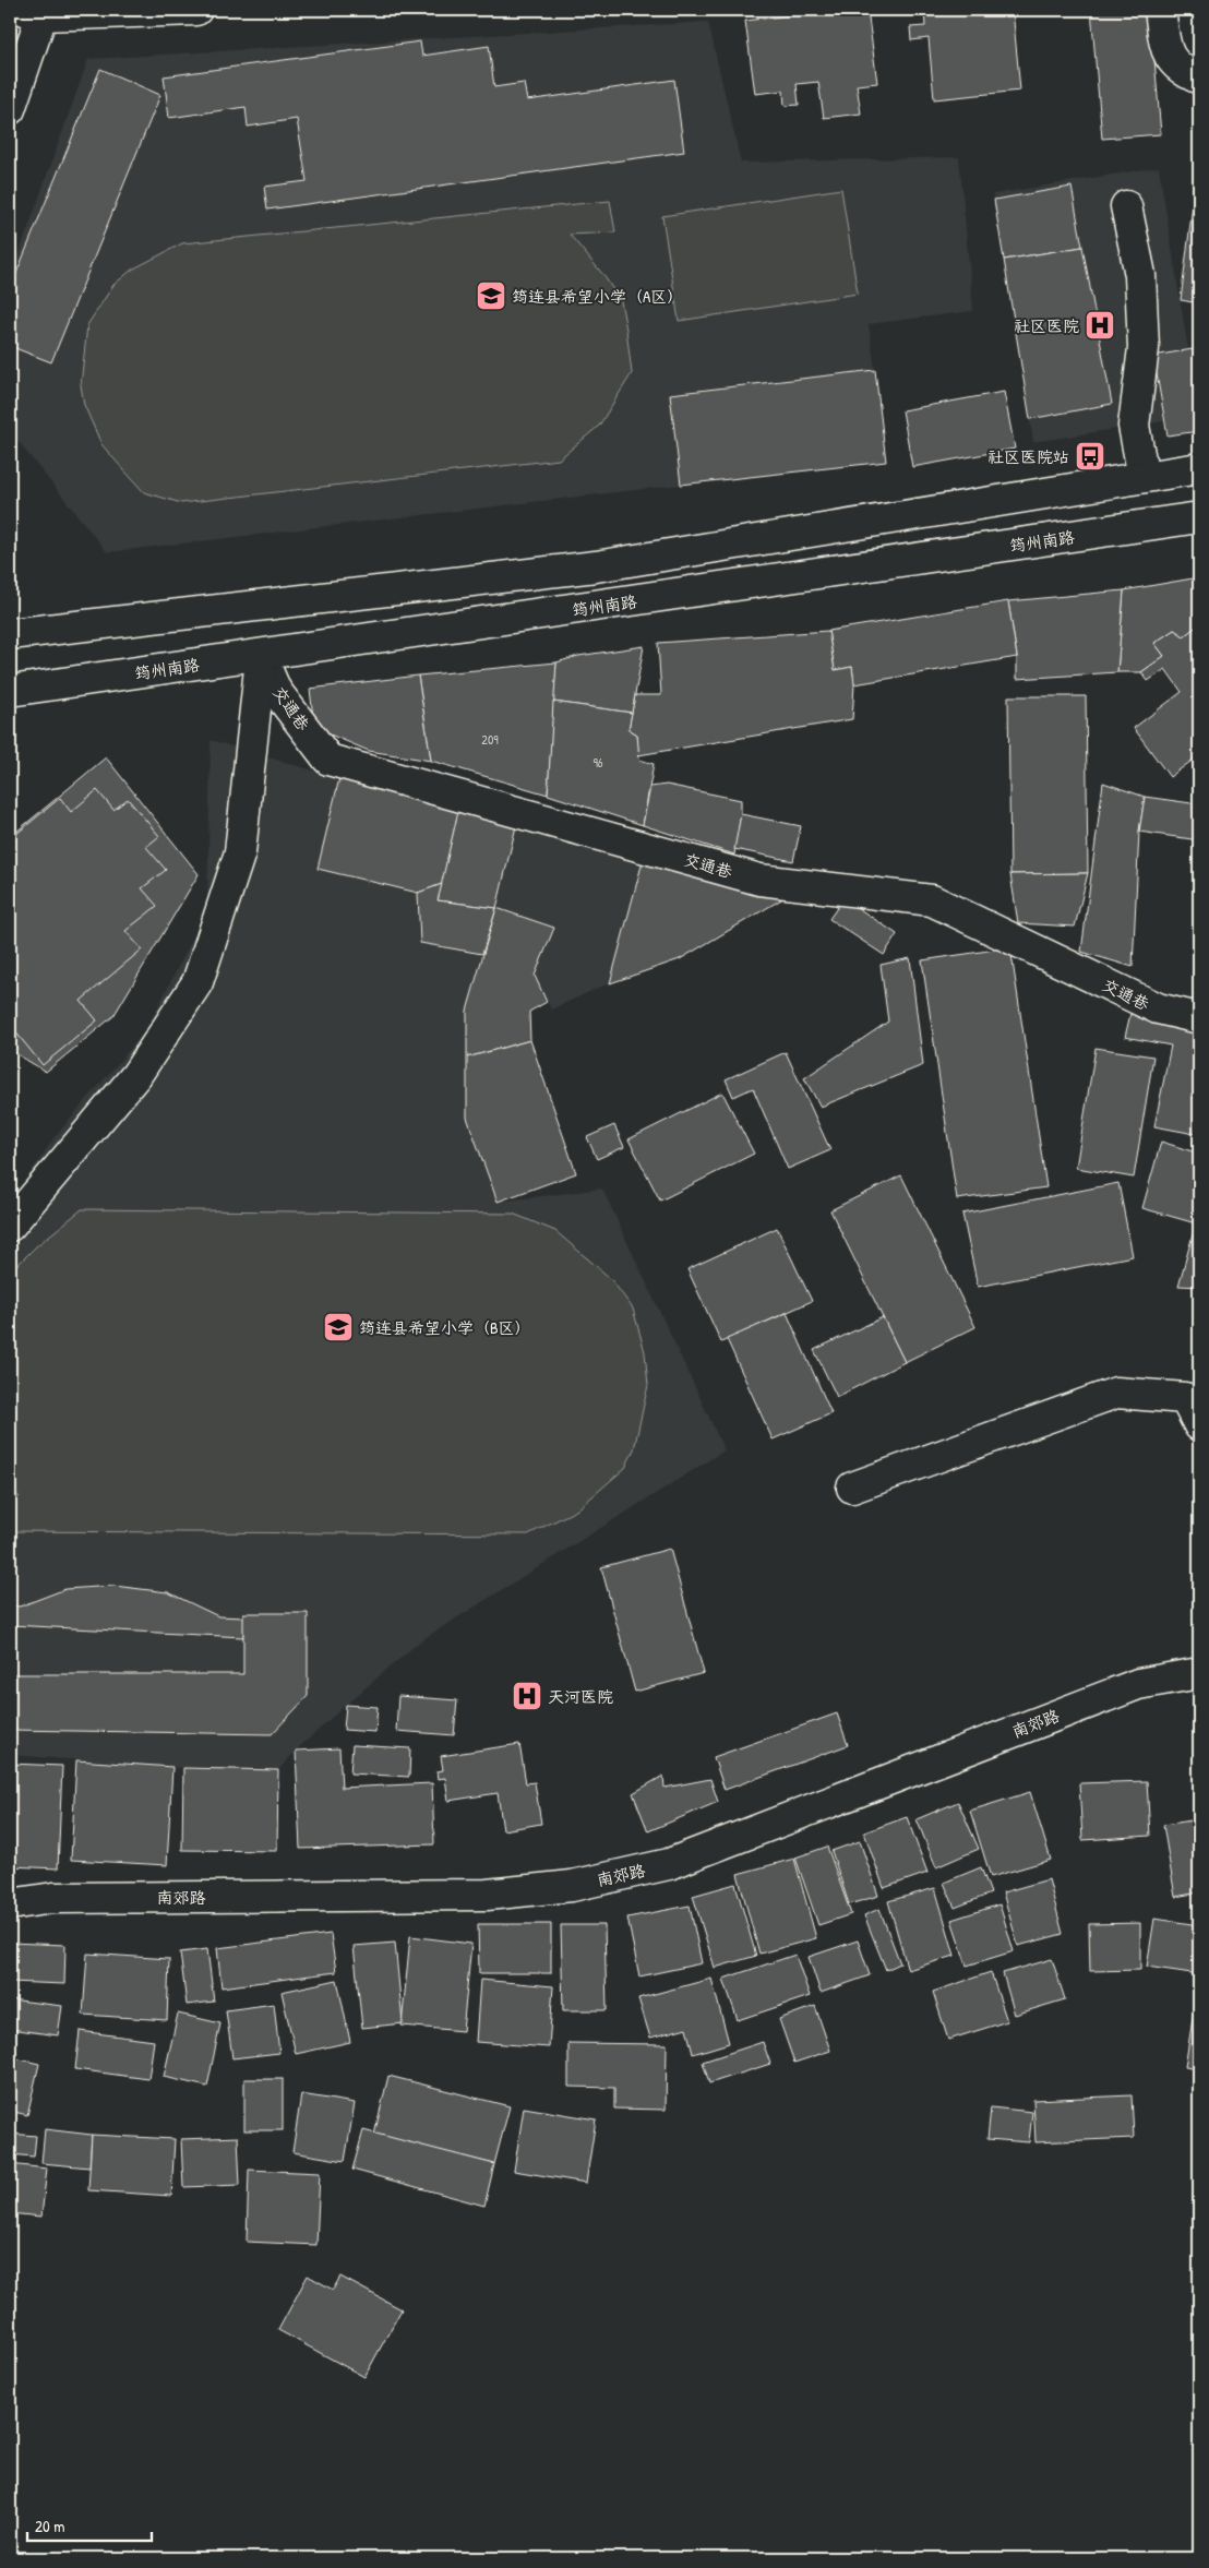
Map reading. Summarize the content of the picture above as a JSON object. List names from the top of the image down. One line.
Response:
{"streets":{"main road":["筠州南路","交通巷","南郊路"]},"crossings":[["筠州南路","交通巷"]],"places":{"school or university":["筠连县希望小学（A区）","筠连县希望小学（B区）"],"hospital":["社区医院","天河医院"],"bus stop":["社区医院站"]},"house_numbers":["209","96"],"scale_bar":"20 m"}
